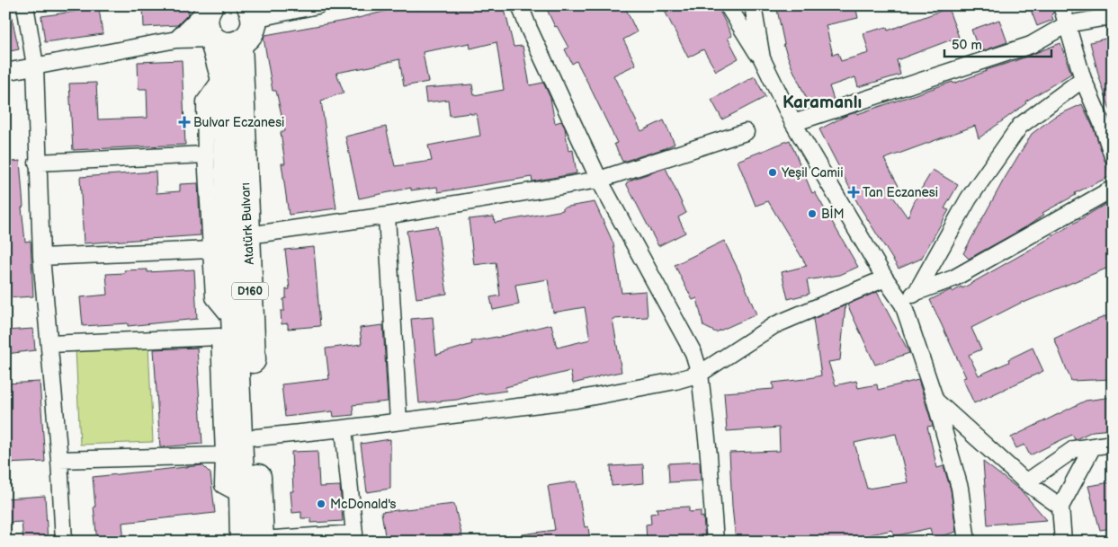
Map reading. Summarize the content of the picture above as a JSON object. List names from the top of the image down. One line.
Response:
{"streets":{"main road":["Atatürk Bulvarı","D160"]},"crossings":[["Atatürk Bulvarı","D160"]],"districts":["Karamanlı"],"places":{"health":["Bulvar Eczanesi","Tan Eczanesi"],"other":["Yeşil Camii","BİM","McDonald's"]},"scale_bar":"50 m"}
